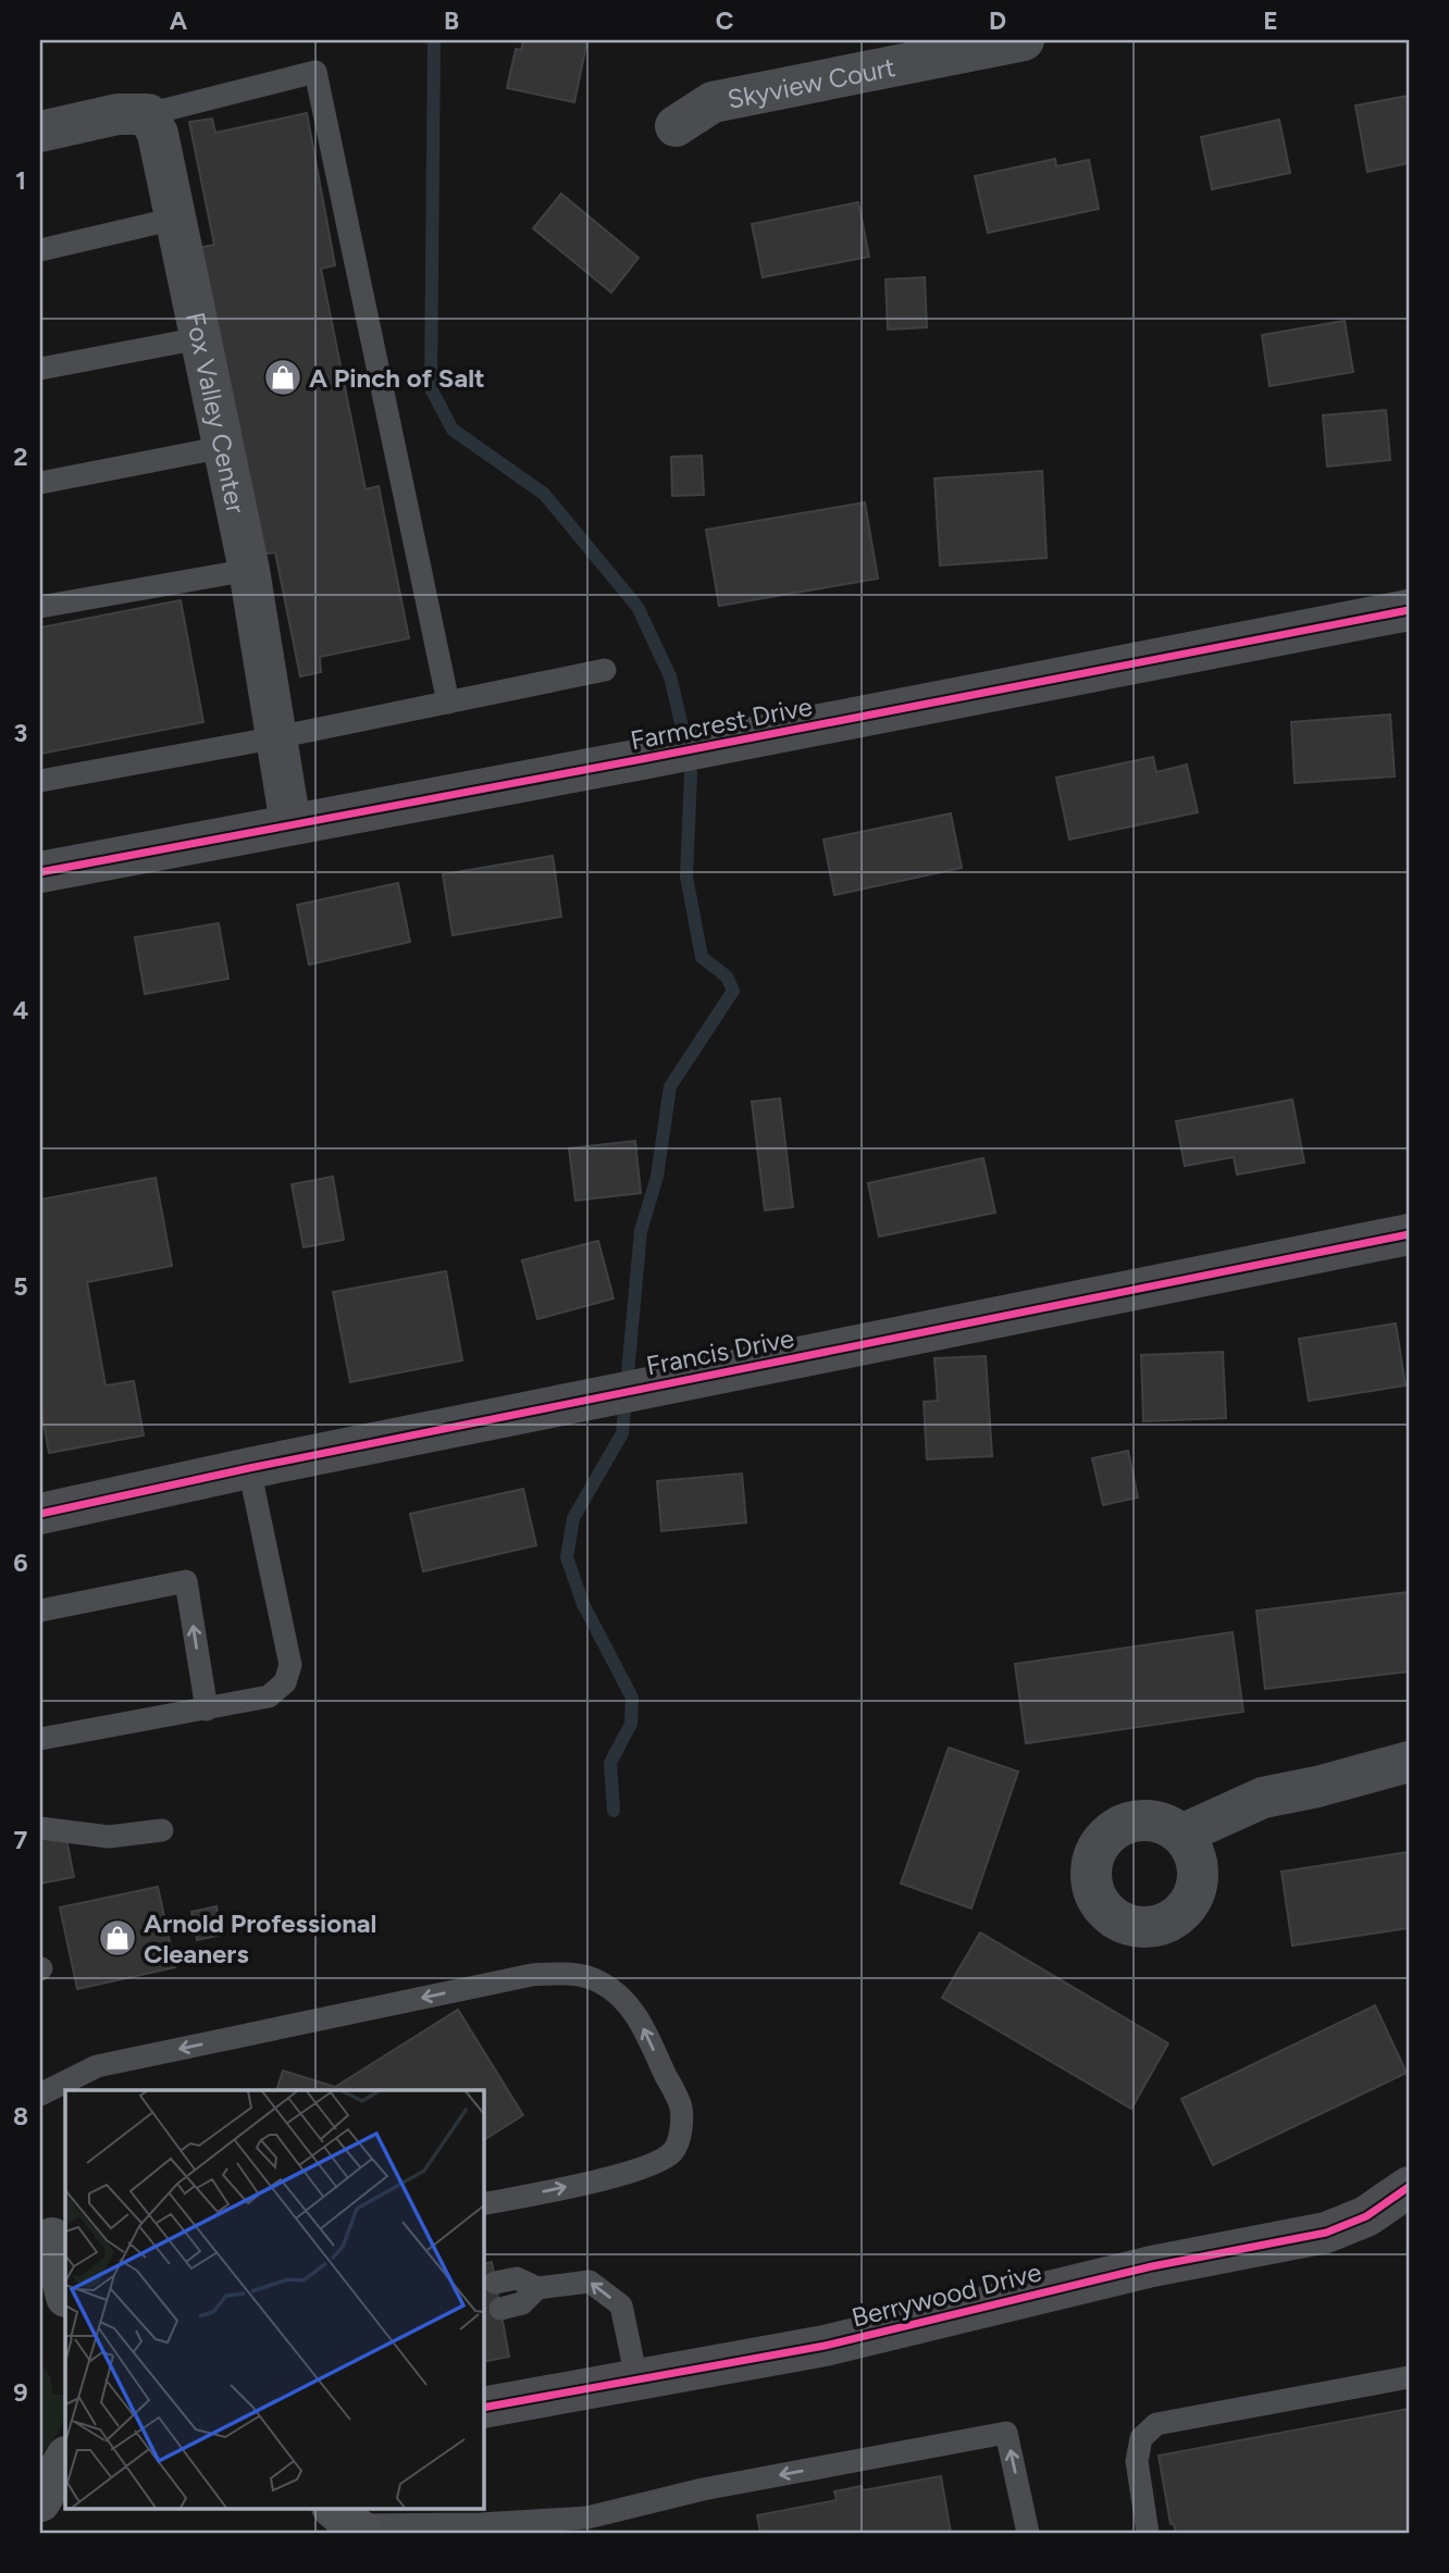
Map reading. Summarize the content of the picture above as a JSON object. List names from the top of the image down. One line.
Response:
{"streets":{"street":["Skyview Court","Fox Valley Center","Farmcrest Drive","Francis Drive","Berrywood Drive"]},"crossings":[["Fox Valley Center","Farmcrest Drive"]],"places":{"shop":["A Pinch of Salt","Arnold Professional Cleaners"]},"grid":{"columns":["A","B","C","D","E"],"rows":["1","2","3","4","5","6","7","8","9"]}}
